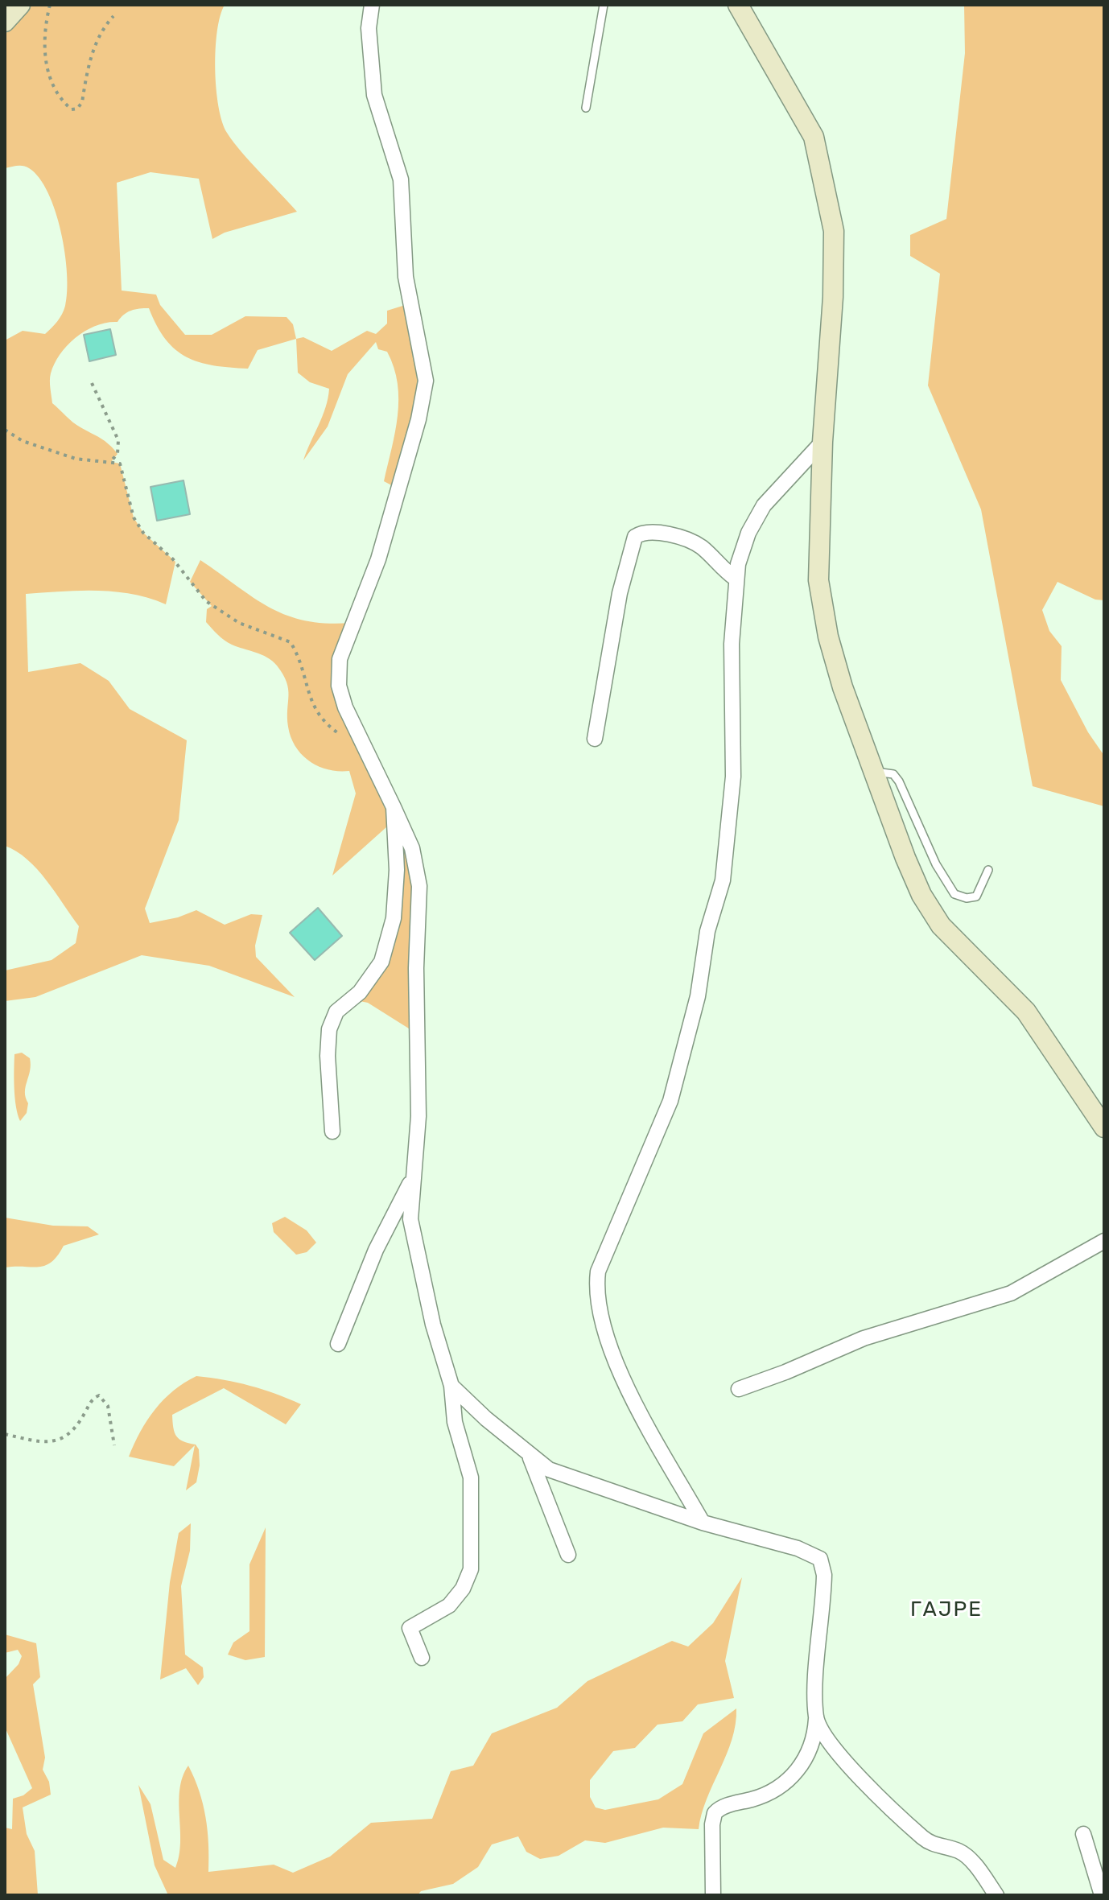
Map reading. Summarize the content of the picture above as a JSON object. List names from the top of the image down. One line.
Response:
{"districts":["ГАЈРЕ"]}
